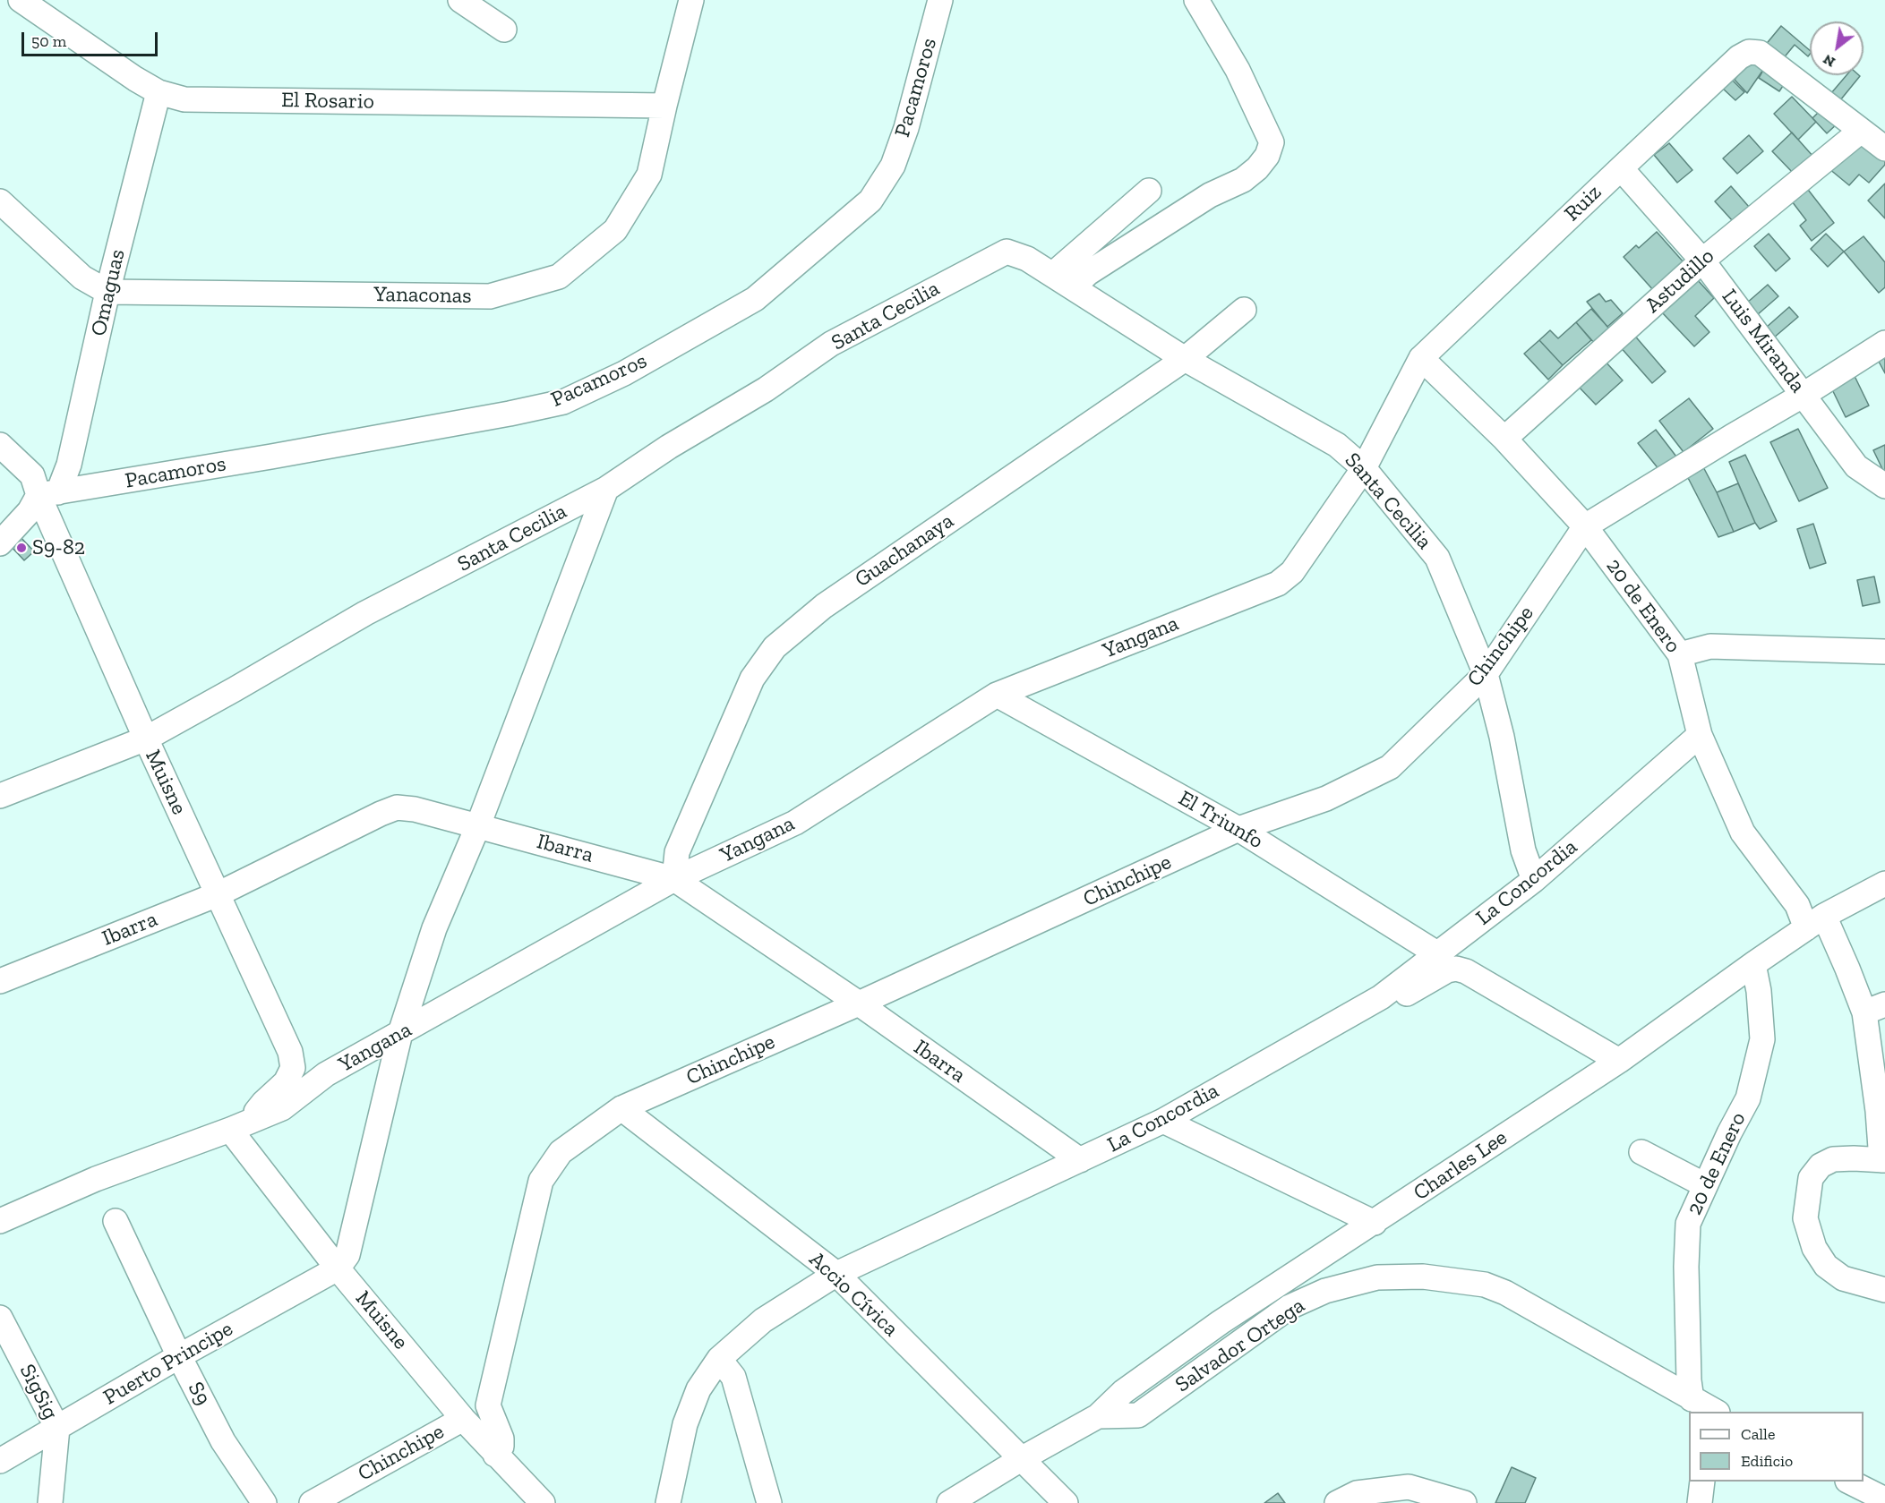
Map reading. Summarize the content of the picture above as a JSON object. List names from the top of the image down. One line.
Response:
{"streets":{"street":["Pacamoros","El Rosario","Ruiz","Astudillo","Omaguas","Yanaconas","Santa Cecilia","Luis Miranda","Guachanaya","20 de Enero","Yangana","Chinchipe","Muisne","El Triunfo","Ibarra","La Concordia","Charles Lee","Accio Cívica","Salvador Ortega","Puerto Principe","SigSig","S9"]},"crossings":[["Pacamoros","Omaguas"],["Pacamoros","Muisne"],["El Rosario","Omaguas"],["El Rosario","Yanaconas"],["Ruiz","Astudillo"],["Ruiz","Luis Miranda"],["Ruiz","20 de Enero"],["Ruiz","Yangana"],["Astudillo","Luis Miranda"],["Astudillo","20 de Enero"],["Omaguas","Yanaconas"],["Omaguas","Muisne"],["Santa Cecilia","Guachanaya"],["Santa Cecilia","Yangana"],["Santa Cecilia","Chinchipe"],["Santa Cecilia","Muisne"],["Santa Cecilia","La Concordia"],["Luis Miranda","Chinchipe"],["Guachanaya","Yangana"],["Guachanaya","Ibarra"],["20 de Enero","Yangana"],["20 de Enero","Chinchipe"],["20 de Enero","La Concordia"],["20 de Enero","Charles Lee"],["20 de Enero","Salvador Ortega"],["Yangana","Muisne"],["Yangana","El Triunfo"],["Yangana","Ibarra"],["Chinchipe","Muisne"],["Chinchipe","El Triunfo"],["Chinchipe","Ibarra"],["Chinchipe","Accio Cívica"],["Muisne","Ibarra"],["Muisne","Puerto Principe"],["El Triunfo","La Concordia"],["Ibarra","La Concordia"],["La Concordia","Accio Cívica"],["Charles Lee","Salvador Ortega"],["Accio Cívica","Salvador Ortega"],["Puerto Principe","SigSig"],["Puerto Principe","S9"]],"places":["S9-82"],"legend":["Calle","Edificio"],"scale_bar":"50 m","north":"bottom left"}
